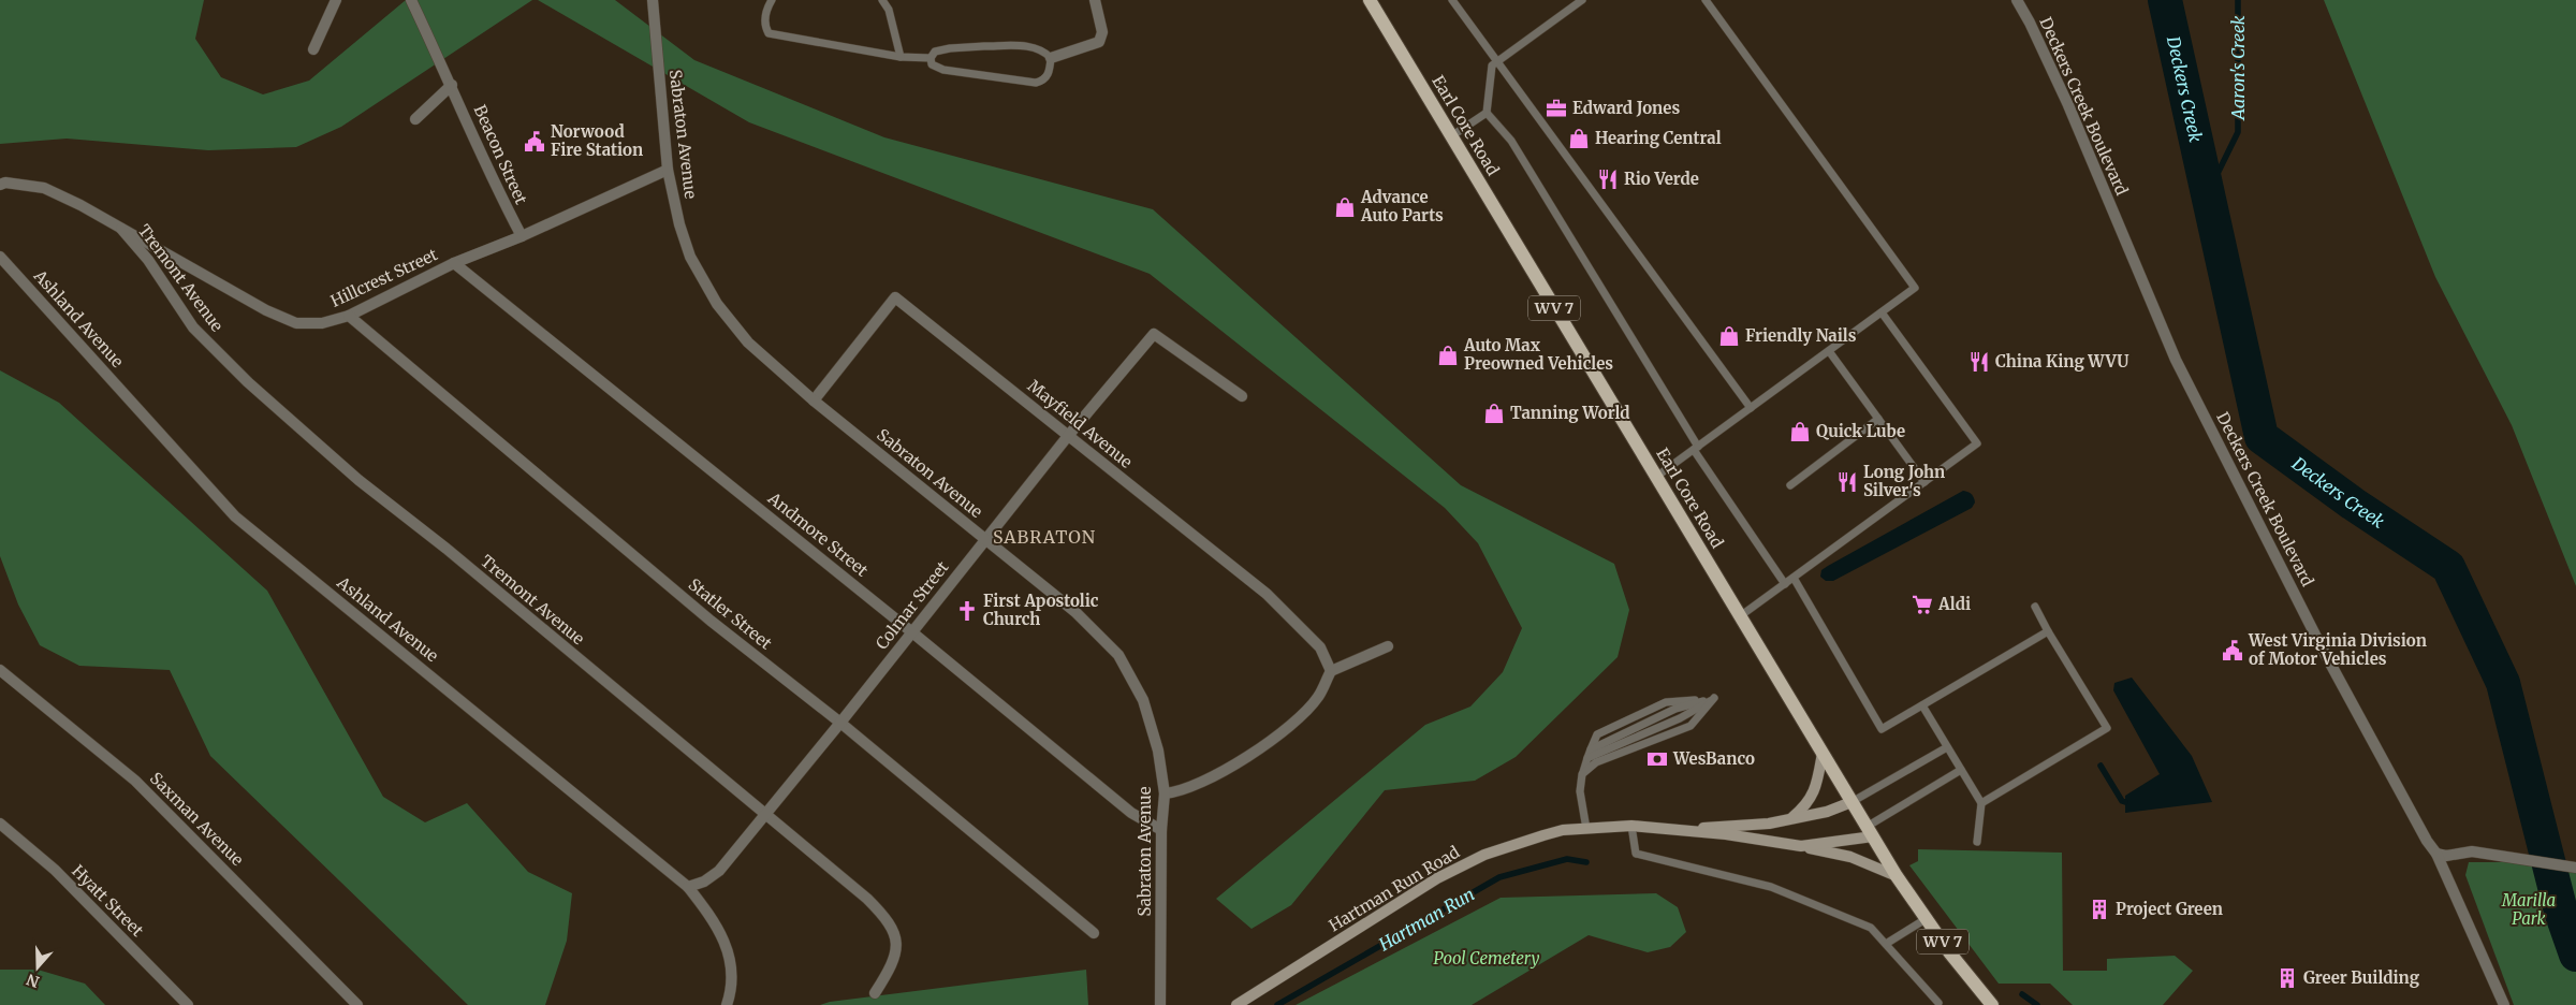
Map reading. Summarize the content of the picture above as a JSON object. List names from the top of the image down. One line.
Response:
{"streets":{"main road":["Earl Core Road","WV 7","Hartman Run Road"],"street":["Deckers Creek Boulevard","Sabraton Avenue","Beacon Street","Tremont Avenue","Hillcrest Street","Ashland Avenue","Mayfield Avenue","Andmore Street","Colmar Street","Statler Street","Saxman Avenue","Hyatt Street"]},"crossings":[["Earl Core Road","Hartman Run Road"],["Sabraton Avenue","Hillcrest Street"],["Sabraton Avenue","Mayfield Avenue"],["Sabraton Avenue","Andmore Street"],["Sabraton Avenue","Colmar Street"],["Beacon Street","Hillcrest Street"],["Tremont Avenue","Hillcrest Street"],["Tremont Avenue","Colmar Street"],["Hillcrest Street","Andmore Street"],["Hillcrest Street","Statler Street"],["Ashland Avenue","Colmar Street"],["Mayfield Avenue","Colmar Street"],["Andmore Street","Colmar Street"],["Colmar Street","Statler Street"]],"districts":["SABRATON"],"water":["Aaron's Creek","Deckers Creek","Hartman Run"],"parks":["Marilla Park","Pool Cemetery"],"places":{"office":["Edward Jones"],"shop":["Hearing Central","Advance Auto Parts","Friendly Nails","Auto Max Preowned Vehicles","Tanning World","Quick Lube"],"public building":["Norwood Fire Station","West Virginia Division of Motor Vehicles"],"restaurant":["Rio Verde","China King WVU","Long John Silver's"],"supermarket":["Aldi"],"church":["First Apostolic Church"],"bank":["WesBanco"],"building":["Project Green","Greer Building"]},"north":"bottom"}
